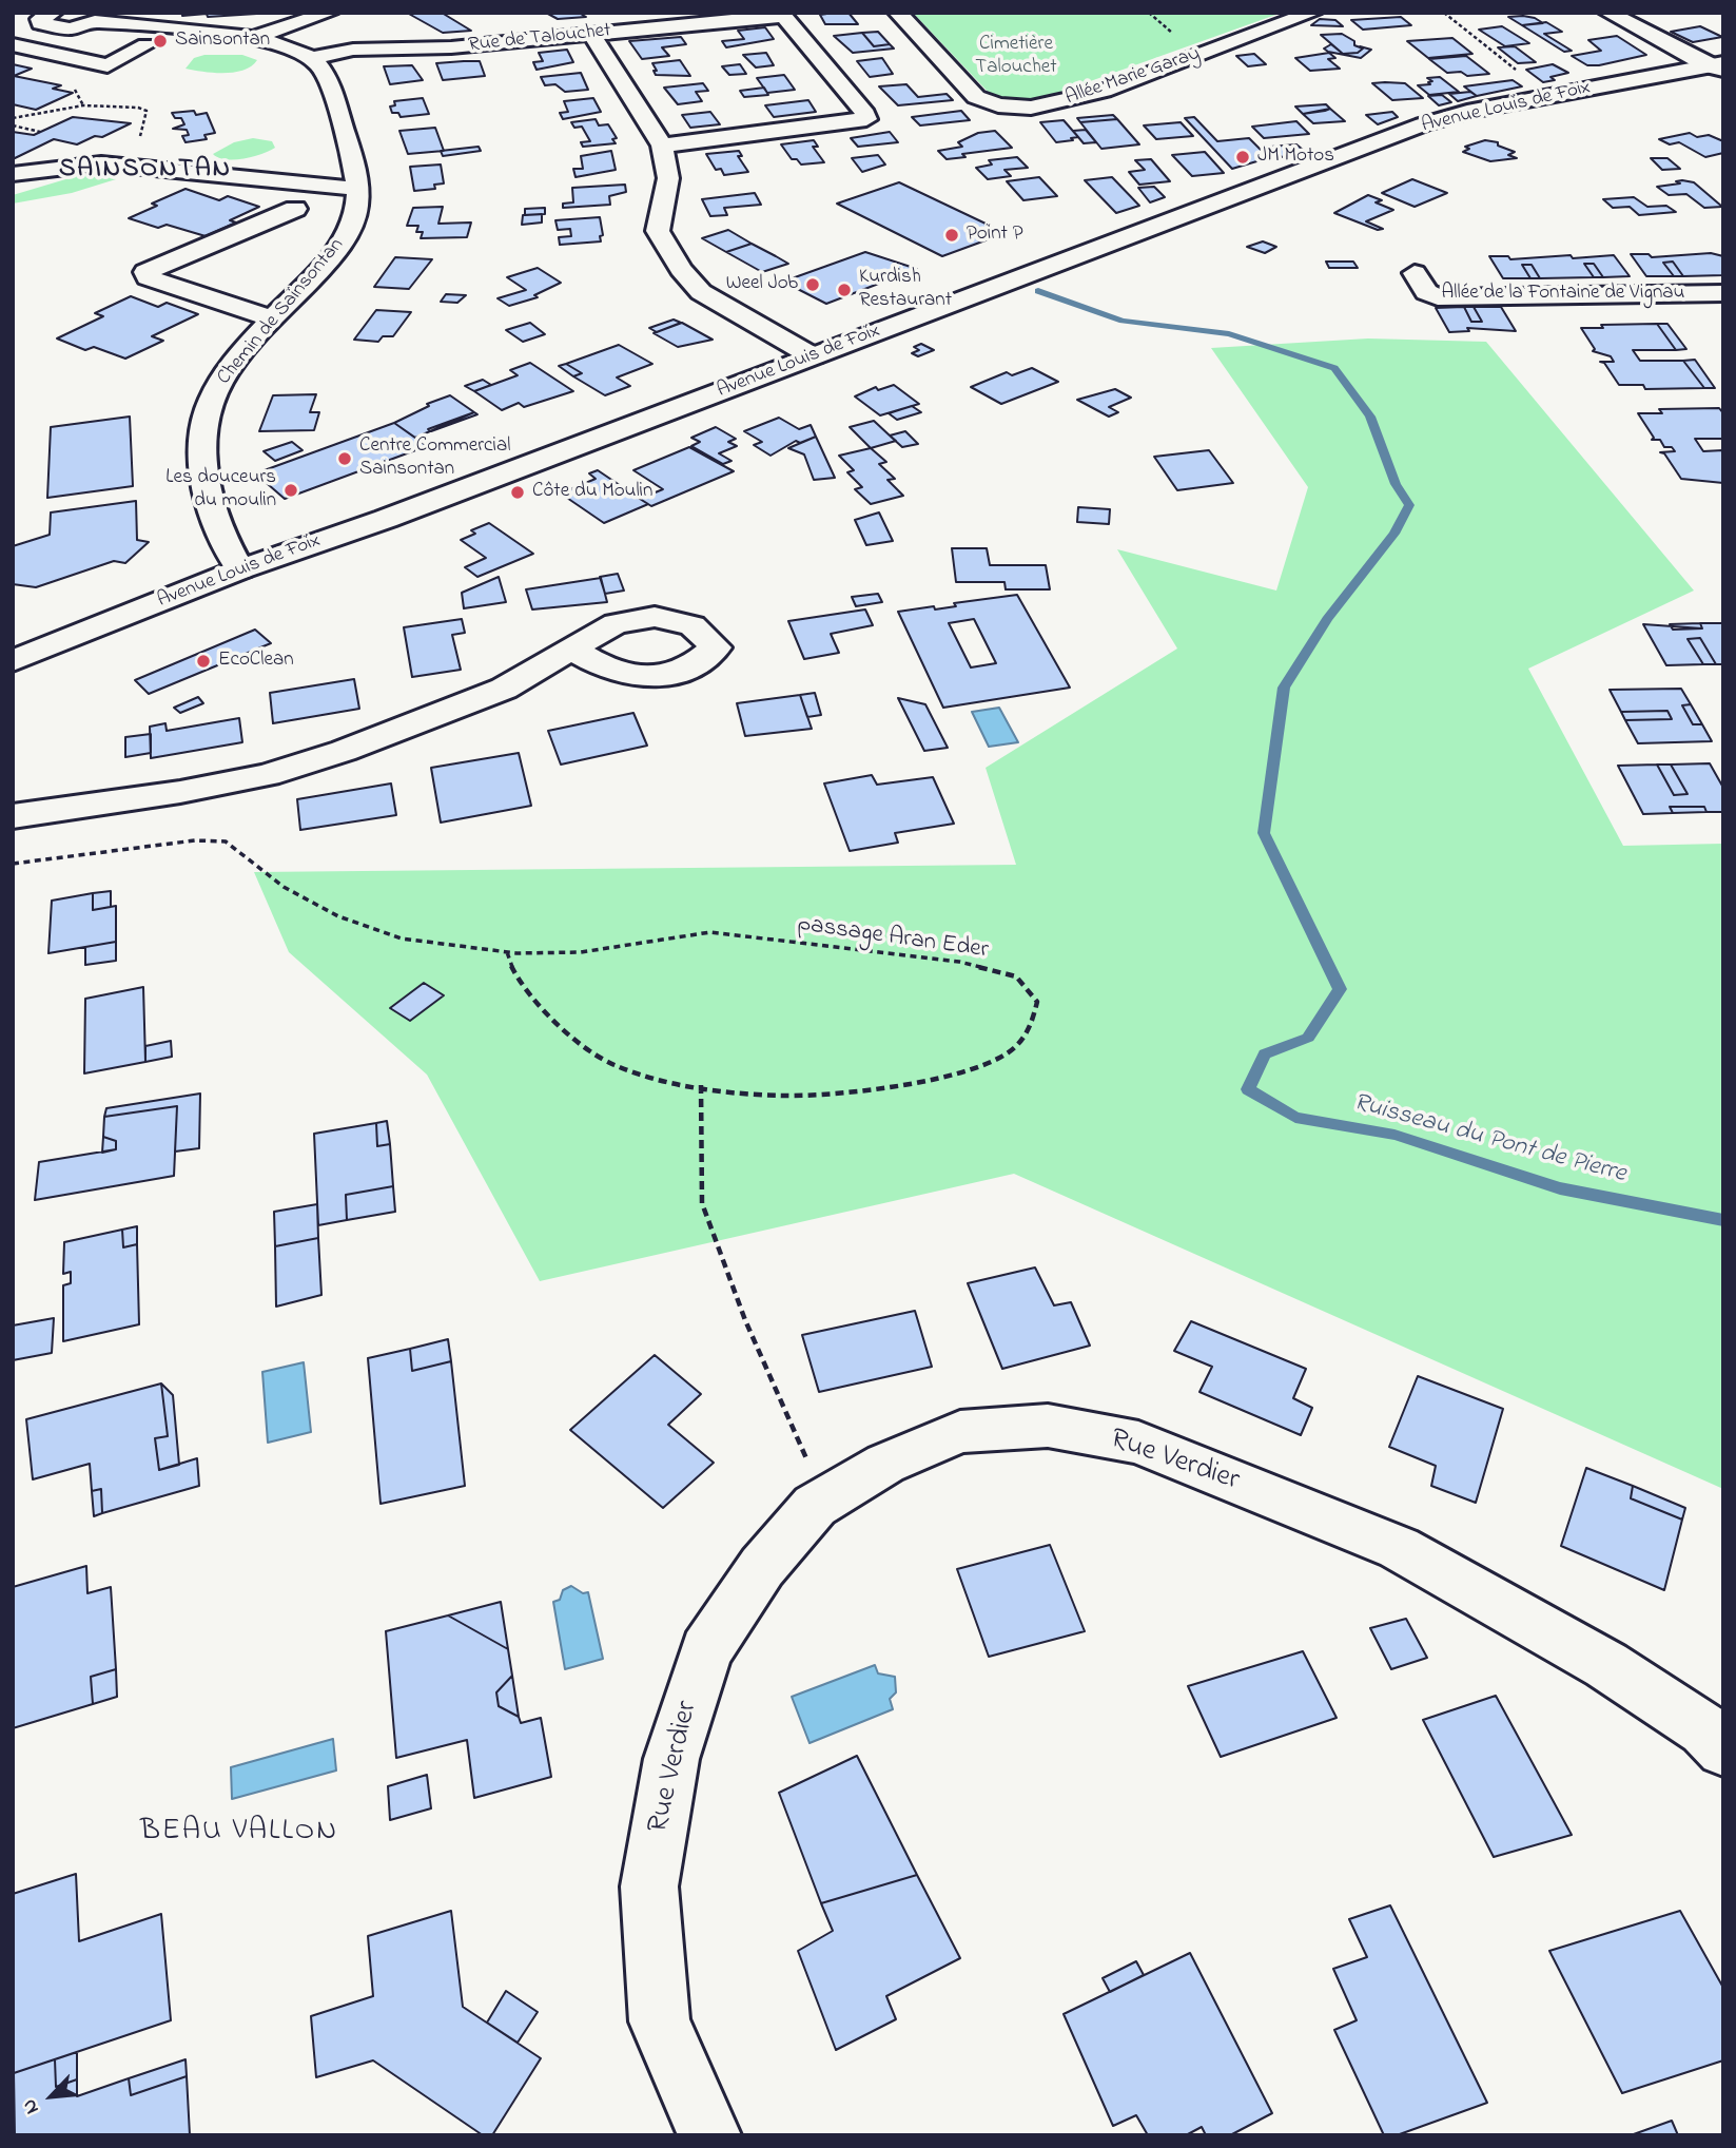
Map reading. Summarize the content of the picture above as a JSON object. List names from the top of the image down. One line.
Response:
{"streets":{"street":["Rue de Talouchet","Allée Marie Garay","Avenue Louis de Foix","Allée de la Fontaine de Vignau","Chemin de Sainsontan","Rue Verdier"],"path":["passage Aran Eder"]},"crossings":[["Rue de Talouchet","Chemin de Sainsontan"],["Avenue Louis de Foix","Chemin de Sainsontan"]],"districts":["SAINSONTAN","BEAU VALLON"],"water":["Ruisseau du Pont de Pierre"],"parks":["Cimetière Talouchet"],"places":["Sainsontan","JM Motos","Point P","Weel Job","Kurdish Restaurant","Centre Commercial Sainsontan","Les douceurs du moulin","Côte du Moulin","EcoClean"],"north":"bottom left"}
